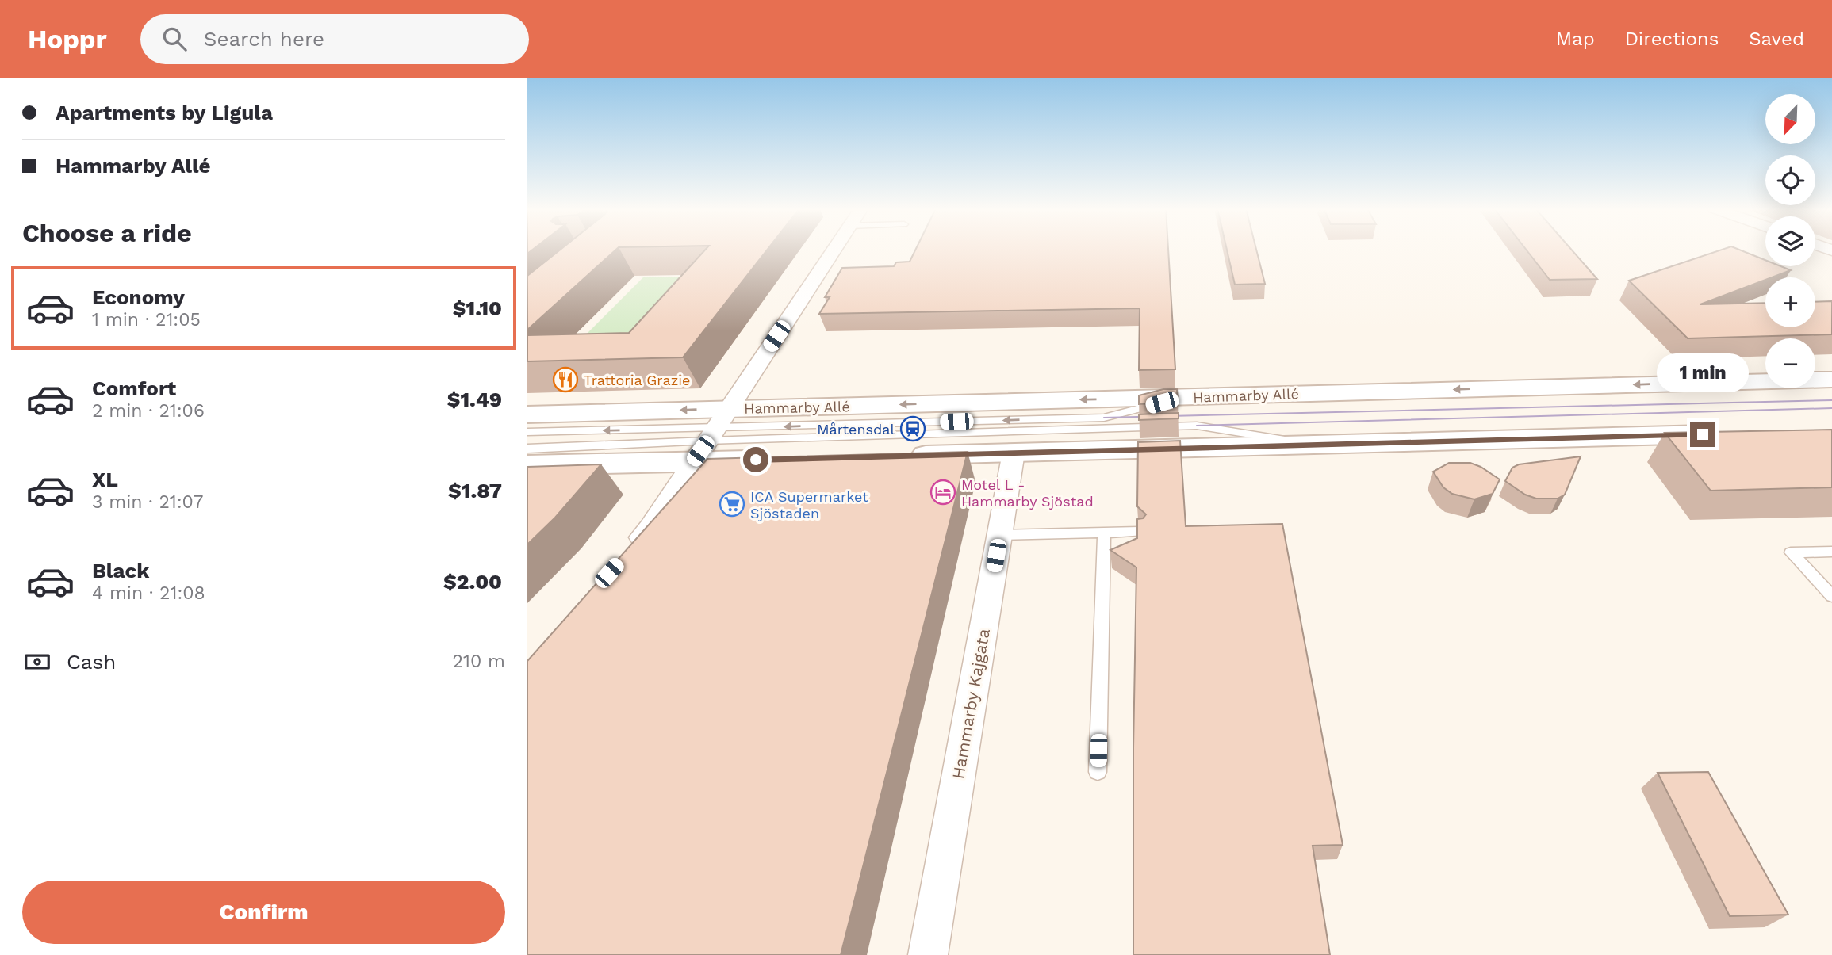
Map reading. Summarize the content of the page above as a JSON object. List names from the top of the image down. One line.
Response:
{"streets":{"street":["Hammarby Allé","Hammarby Kajgata"]},"crossings":[["Hammarby Allé","Hammarby Kajgata"]],"places":{"restaurant":["Trattoria Grazie"],"station":["Mårtensdal"],"hotel":["Motel L - Hammarby Sjöstad"],"supermarket":["ICA Supermarket Sjöstaden"]},"north":"bottom left","page":{"header":"Hoppr","search":"Search here","nav":["Map","Directions","Saved"],"banner":["Apartments by Ligula","Hammarby Allé"],"map_buttons":["+","−"],"heading":"Choose a ride","list":[{"name":"Economy","note":"1 min · 21:05","value":"$1.10"},{"name":"Comfort","note":"2 min · 21:06","value":"$1.49"},{"name":"XL","note":"3 min · 21:07","value":"$1.87"},{"name":"Black","note":"4 min · 21:08","value":"$2.00"}],"bubble":"1 min","pay":["Cash","210 m"],"buttons":"Confirm"}}
